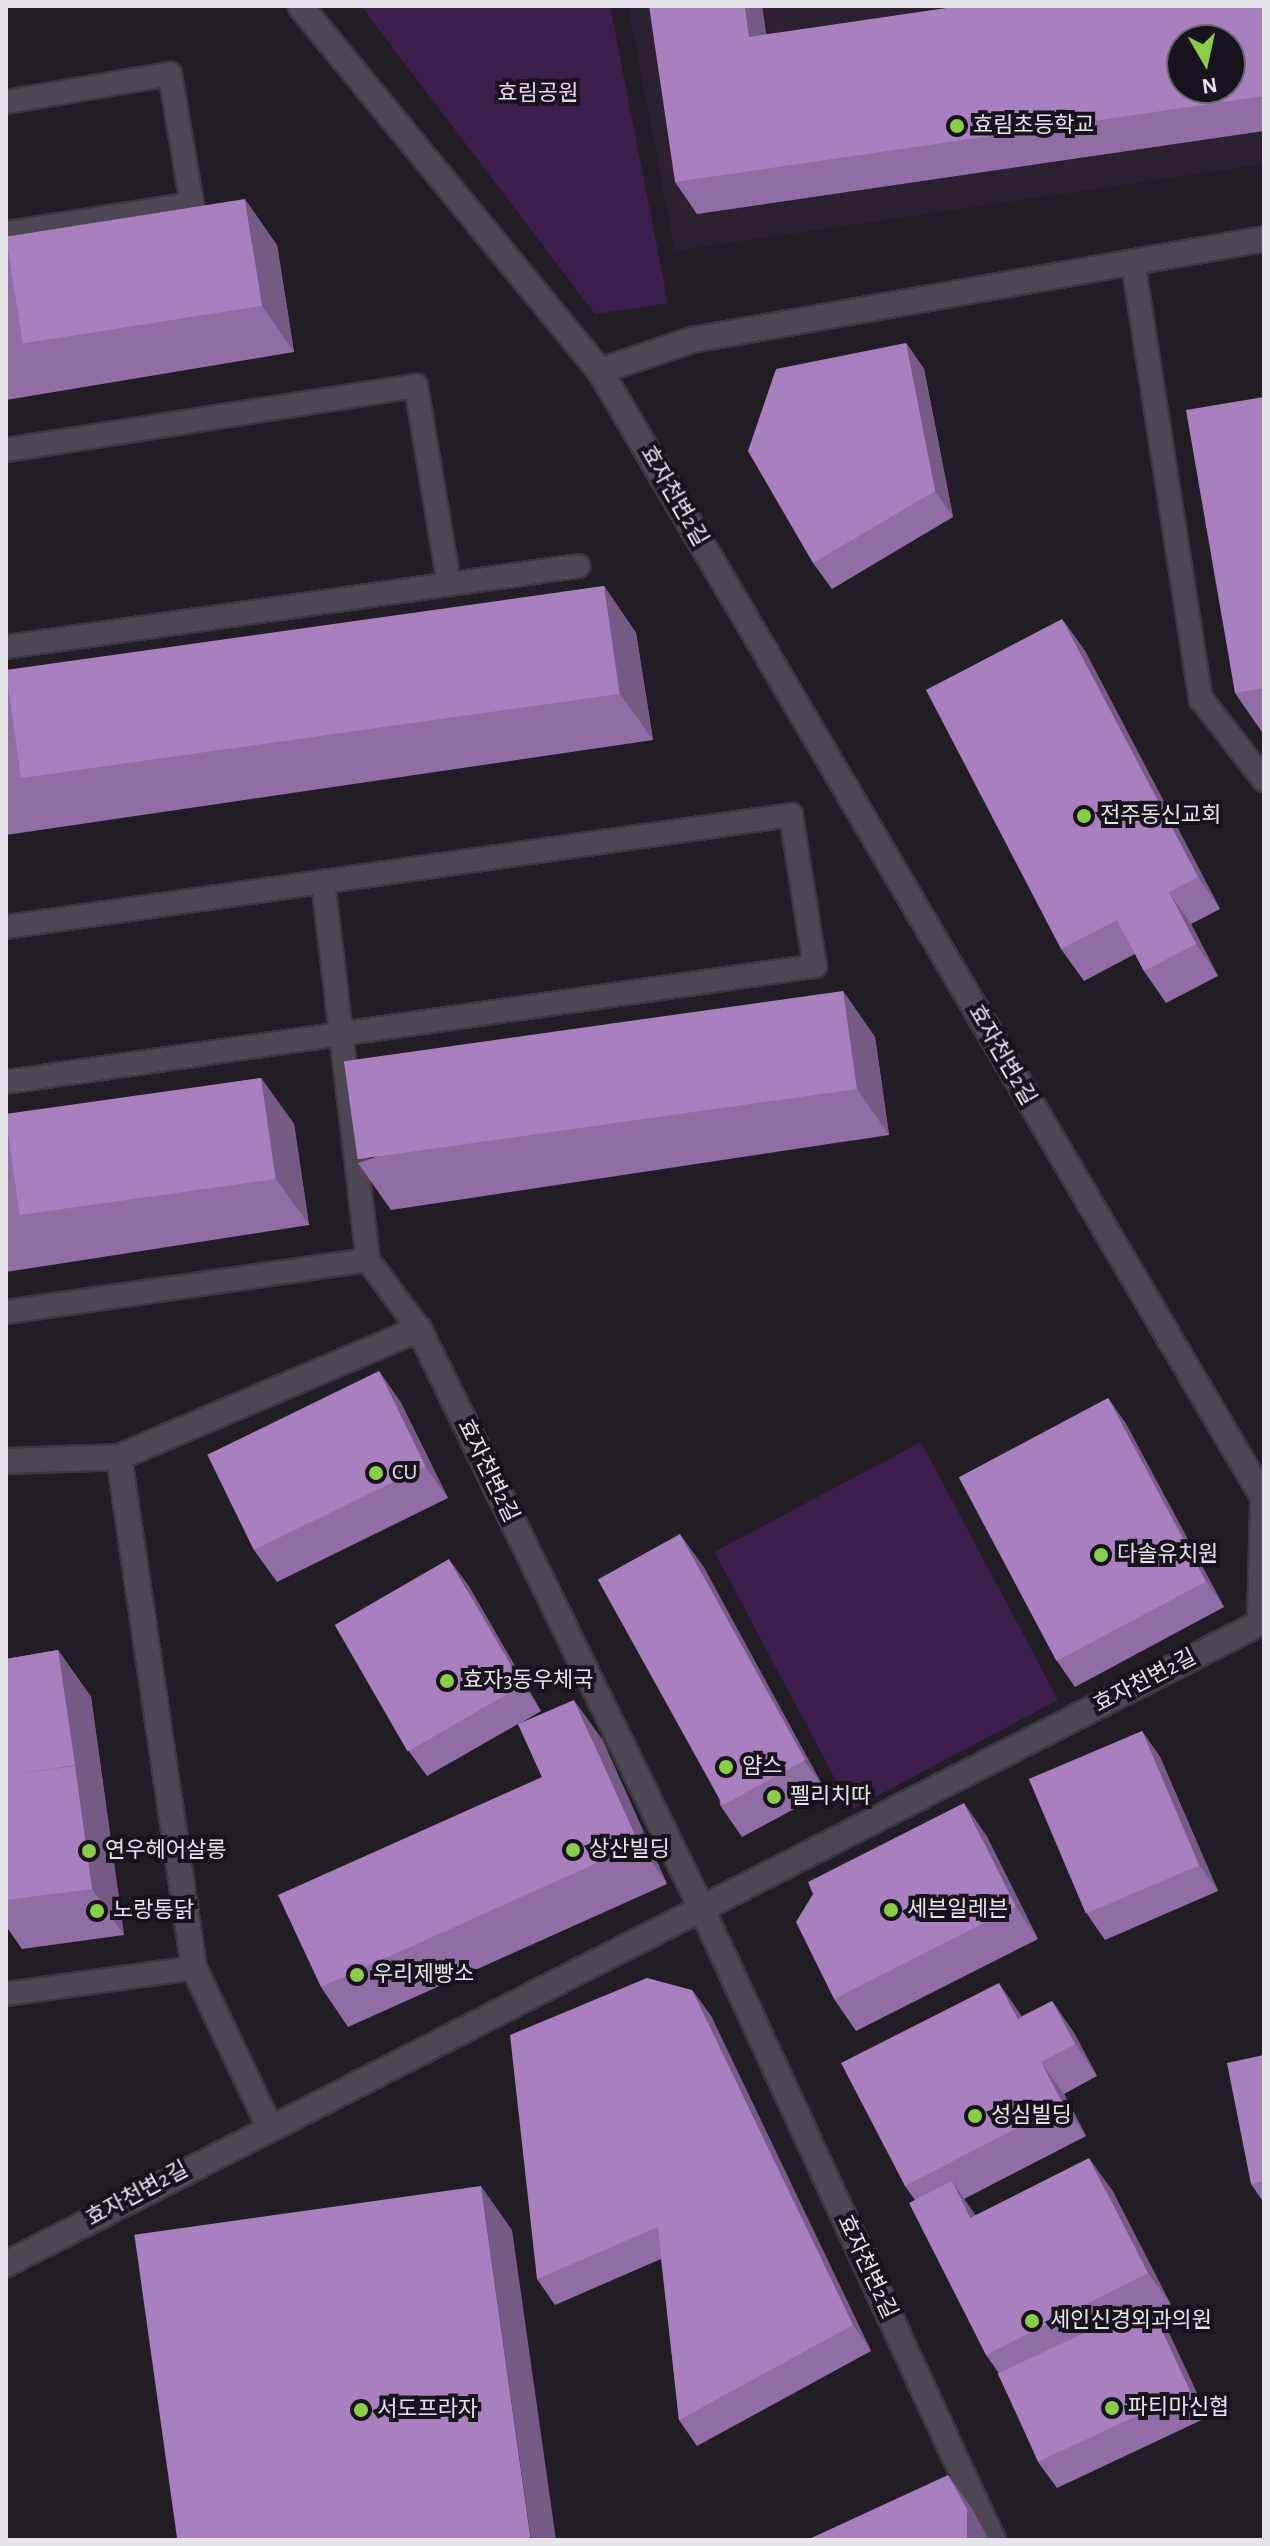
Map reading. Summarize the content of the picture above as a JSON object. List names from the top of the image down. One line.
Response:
{"streets":{"street":["효자천변2길"]},"parks":["효림공원"],"places":["효림초등학교","전주동신교회","CU","다솔유치원","효자3동우체국","얌스","펠리치따","상산빌딩","연우헤어살롱","세븐일레븐","노랑통닭","우리제빵소","성심빌딩","세인신경외과의원","파티마신협","서도프라자"],"north":"bottom"}
